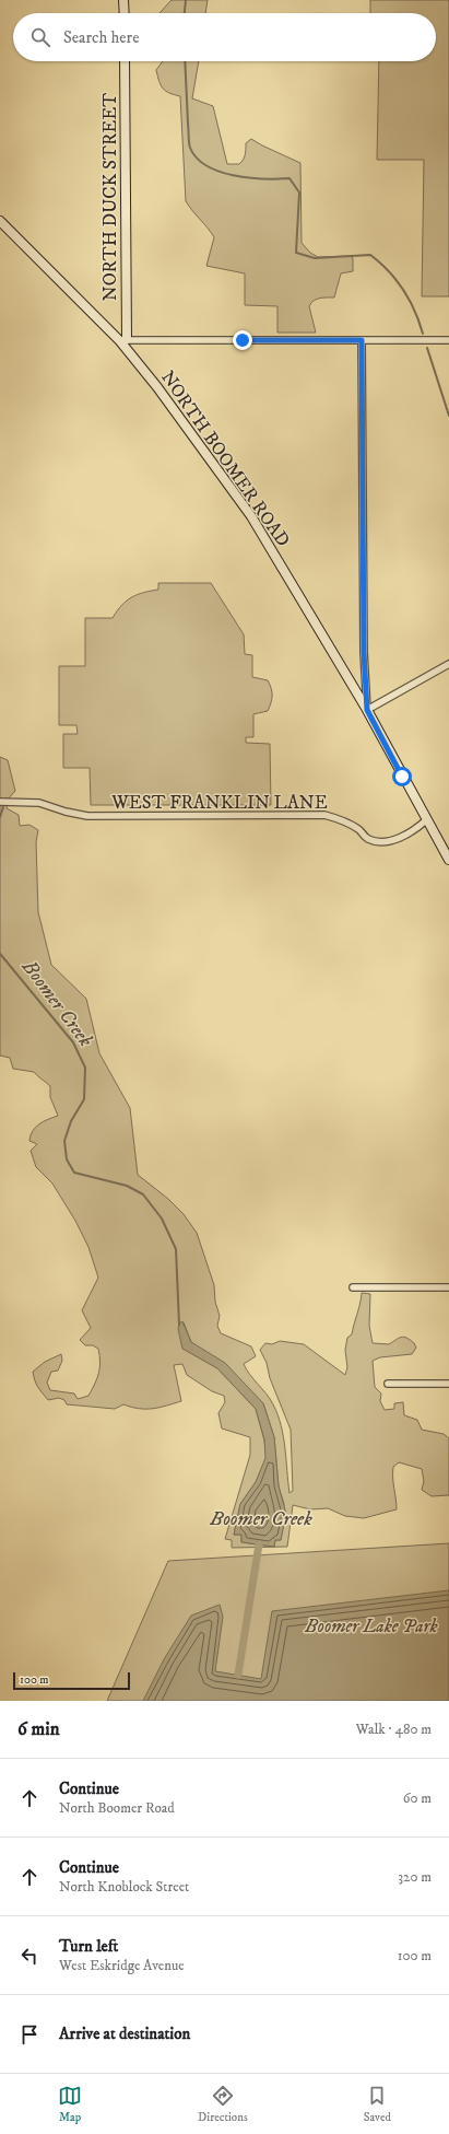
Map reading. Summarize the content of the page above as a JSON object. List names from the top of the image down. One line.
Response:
{"streets":{"main road":["NORTH DUCK STREET","NORTH BOOMER ROAD"],"street":["WEST FRANKLIN LANE"]},"crossings":[["NORTH DUCK STREET","NORTH BOOMER ROAD"],["NORTH BOOMER ROAD","WEST FRANKLIN LANE"]],"water":["Boomer Creek"],"parks":["Boomer Lake Park"],"scale_bar":"100 m","page":{"search":"Search here","scale":"100 m","heading":["6 min","Walk · 480 m"],"list":[["Continue","North Boomer Road","60 m"],["Continue","North Knoblock Street","320 m"],["Turn left","West Eskridge Avenue","100 m"],"Arrive at destination"],"nav":["Map","Directions","Saved"]}}
